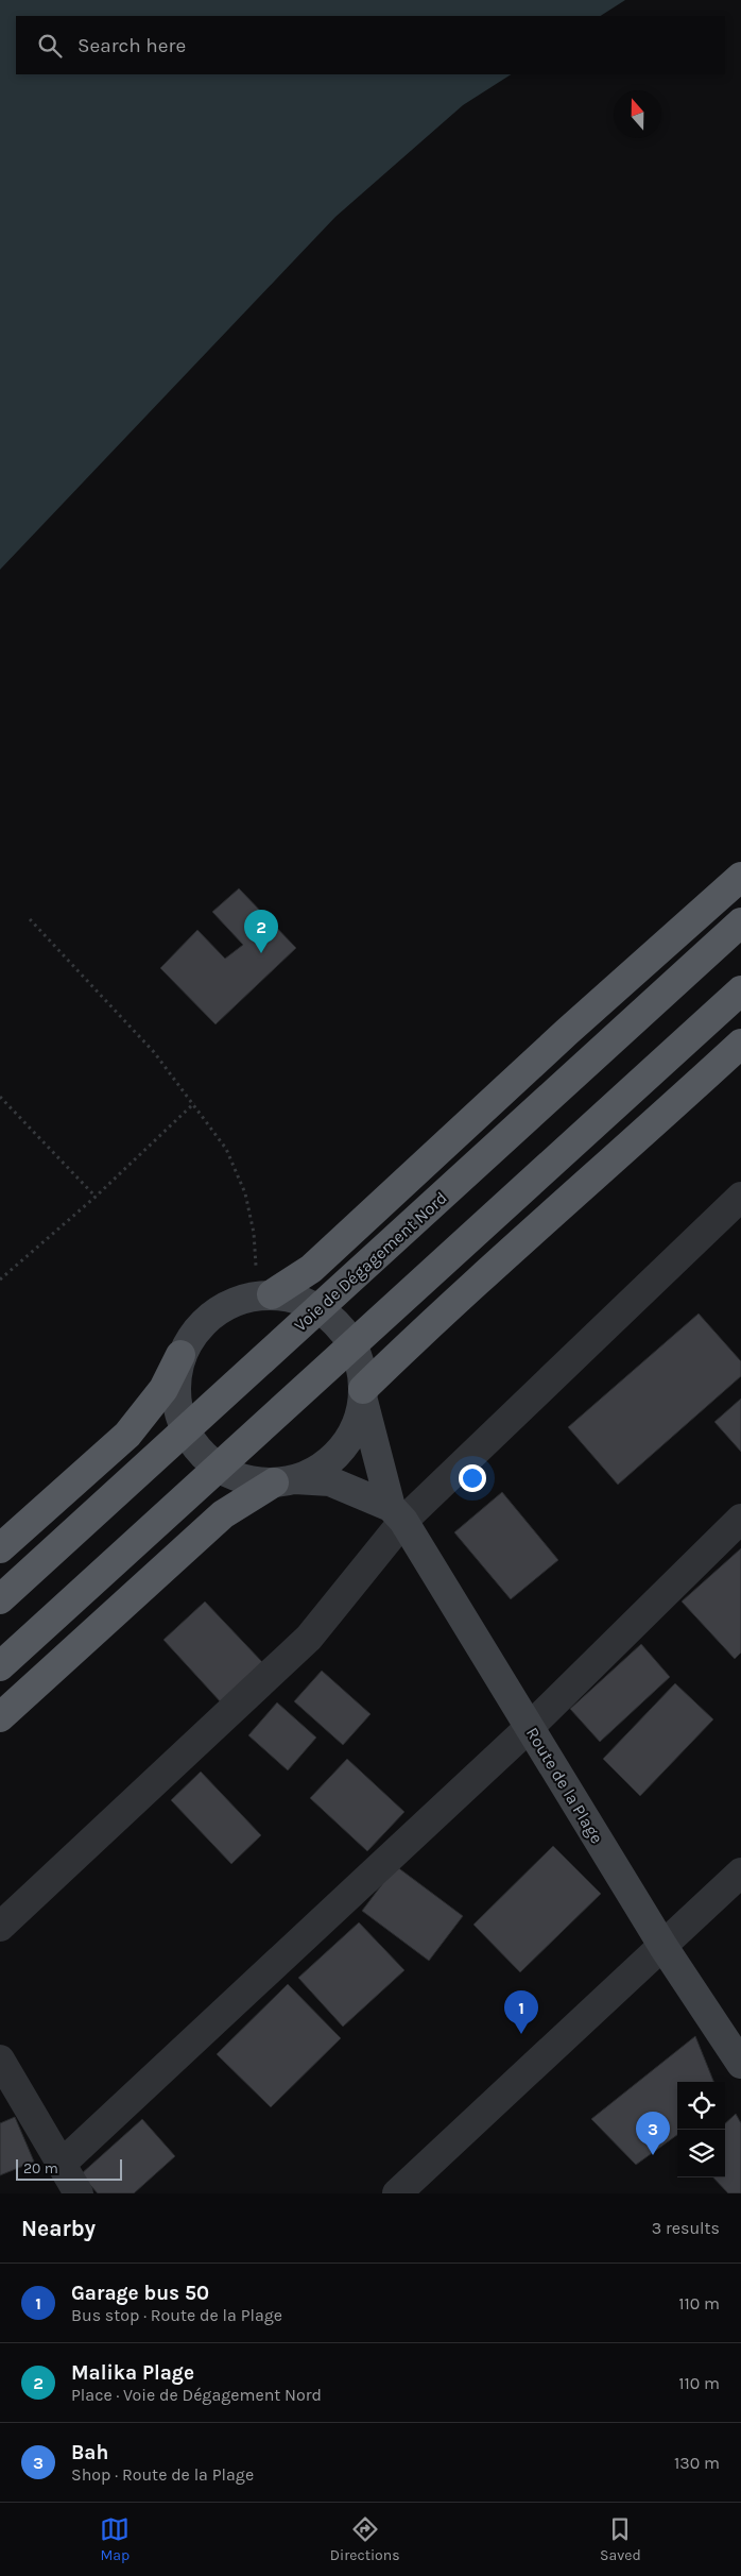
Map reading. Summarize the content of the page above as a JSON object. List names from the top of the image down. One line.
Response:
{"streets":{"highway":["Voie de Dégagement Nord"],"main road":["Route de la Plage"]},"scale_bar":"20 m","north":"top","page":{"search":"Search here","pins":["2","1","3"],"scale":"20 m","heading":["Nearby","3 results"],"list":[{"mark":"1","name":"Garage bus 50","note":"Bus stop · Route de la Plage","value":"110 m"},{"mark":"2","name":"Malika Plage","note":"Place · Voie de Dégagement Nord","value":"110 m"},{"mark":"3","name":"Bah","note":"Shop · Route de la Plage","value":"130 m"}],"nav":["Map","Directions","Saved"]}}
